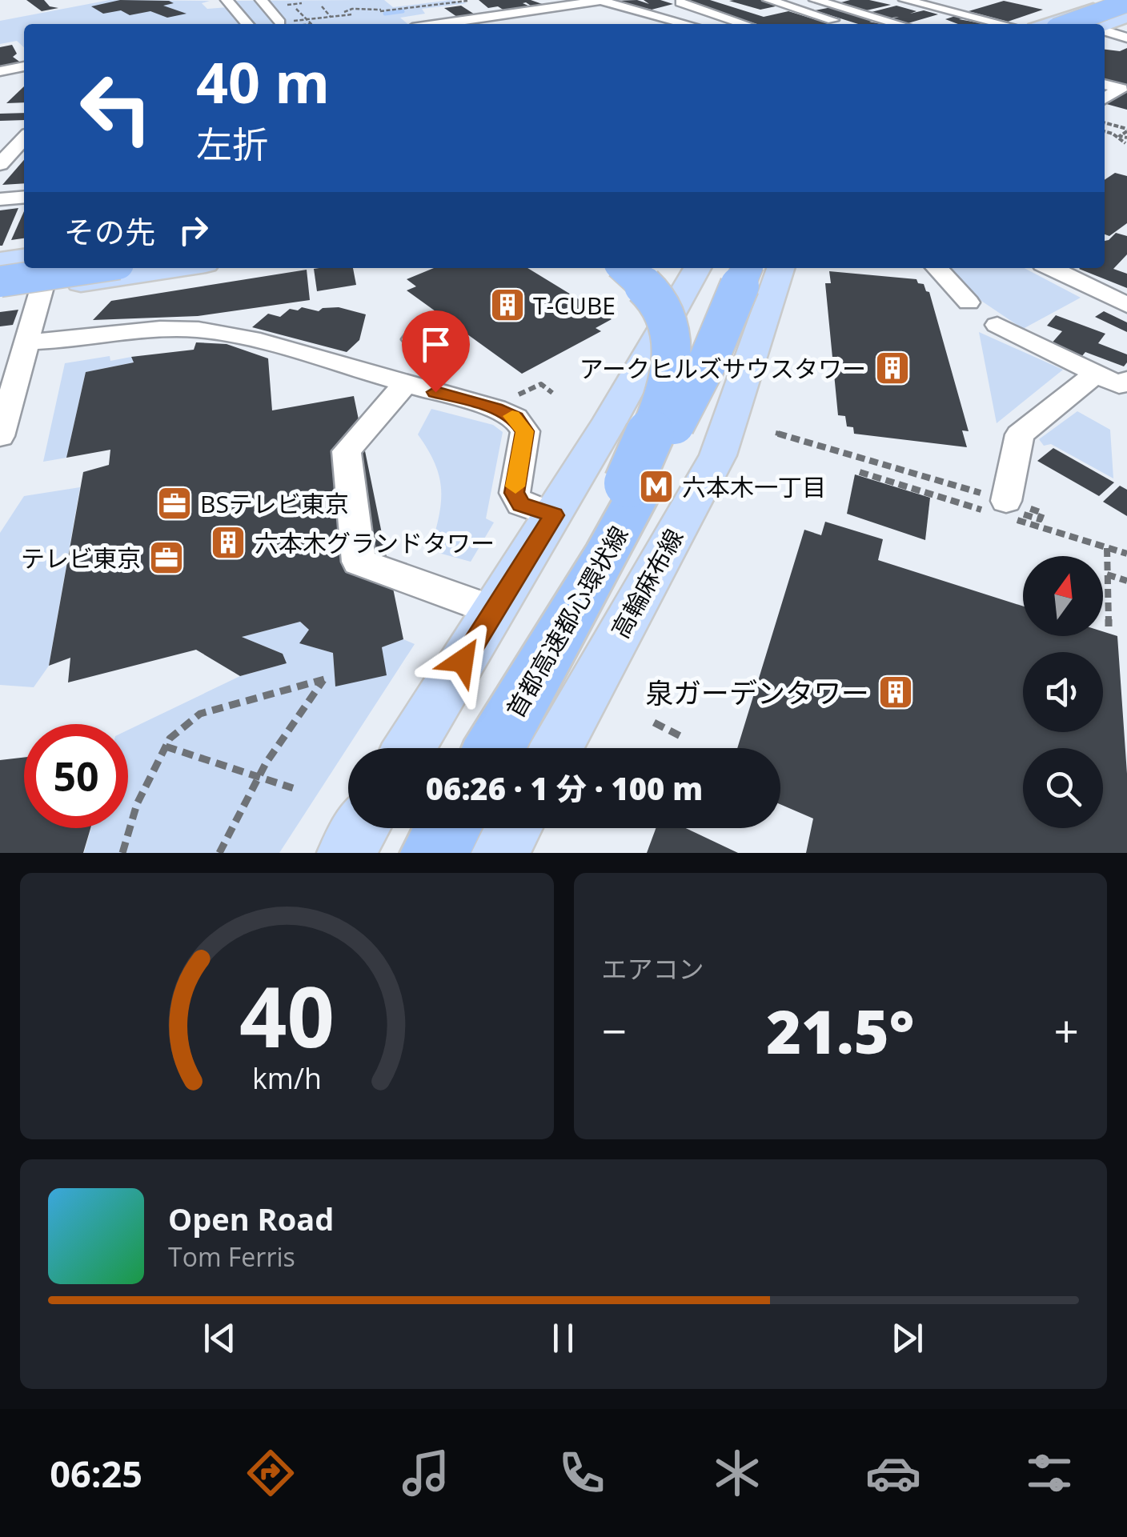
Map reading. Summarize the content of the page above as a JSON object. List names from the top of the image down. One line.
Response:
{"streets":{"highway":["首都高速都心環状線"],"main road":["高輪麻布線"]},"places":{"building":["T-CUBE","アークヒルズサウスタワー","六本木グランドタワー","泉ガーデンタワー"],"metro station":["六本木一丁目"],"office":["BSテレビ東京","テレビ東京"]},"north":"top","page":{"turn":["40 m","左折"],"then":"その先","limit":"50","trip":"06:26 · 1 分 · 100 m","tile":"エアコン","heat":["−","21.5°","+"],"song":["Open Road","Tom Ferris"],"tabs":"06:25","gauge":["40","km/h"]}}
